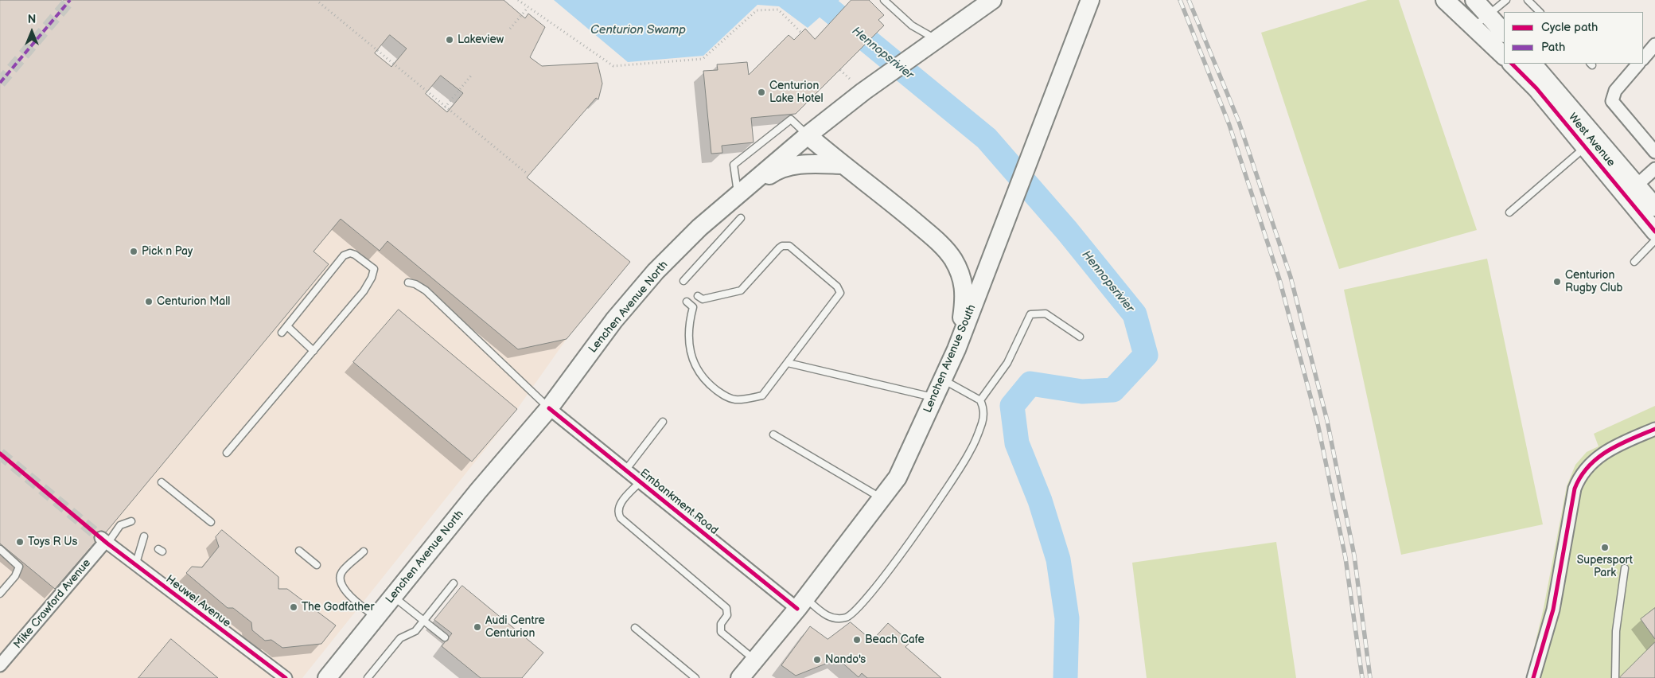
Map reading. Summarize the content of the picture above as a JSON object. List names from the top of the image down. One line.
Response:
{"streets":{"main road":["West Avenue","Lenchen Avenue North","Lenchen Avenue South"],"street":["Embankment Road","Heuwel Avenue","Mike Crawford Avenue"]},"crossings":[["Lenchen Avenue North","Embankment Road"],["Lenchen Avenue South","Embankment Road"],["Heuwel Avenue","Mike Crawford Avenue"]],"water":["Centurion Swamp","Hennopsrivier"],"places":["Lakeview","Centurion Lake Hotel","Pick n Pay","Centurion Rugby Club","Centurion Mall","Toys R Us","Supersport Park","The Godfather","Audi Centre Centurion","Beach Cafe","Nando's"],"legend":["Cycle path","Path"],"north":"top"}
